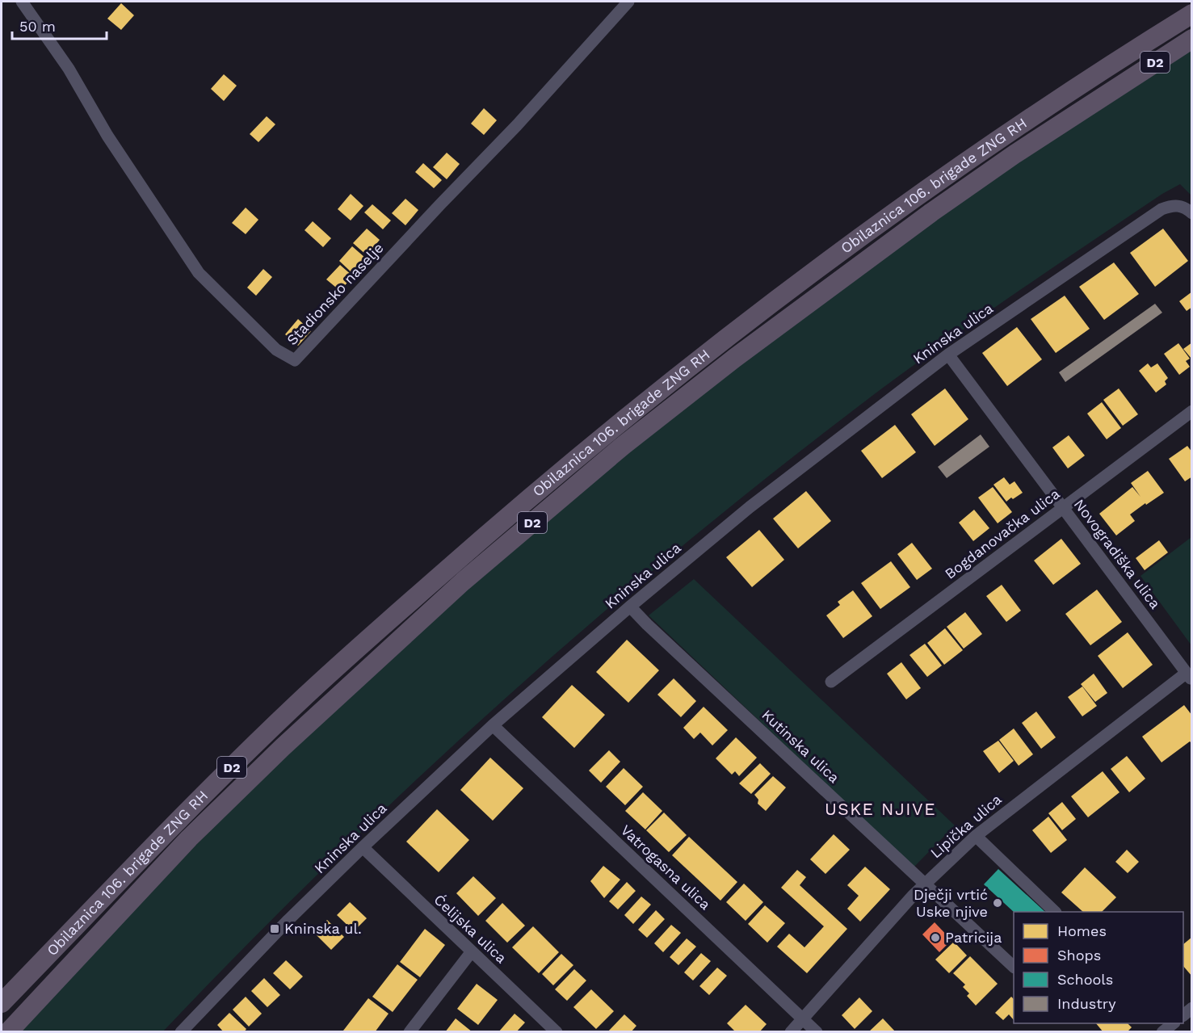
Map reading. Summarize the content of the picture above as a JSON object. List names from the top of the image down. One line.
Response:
{"streets":{"highway":["D2","Obilaznica 106. brigade ZNG RH"],"street":["Stadionsko naselje","Kninska ulica","Bogdanovačka ulica","Novogradiška ulica","Kutinska ulica","Lipička ulica","Vatrogasna ulica","Ćelijska ulica"]},"crossings":[["Kninska ulica","Novogradiška ulica"],["Kninska ulica","Kutinska ulica"],["Kninska ulica","Vatrogasna ulica"],["Kninska ulica","Ćelijska ulica"],["Bogdanovačka ulica","Novogradiška ulica"],["Novogradiška ulica","Lipička ulica"],["Kutinska ulica","Lipička ulica"],["Lipička ulica","Vatrogasna ulica"]],"districts":["USKE NJIVE"],"places":{"other":["Dječji vrtić Uske njive","Patricija"],"transit":["Kninska ul."]},"legend":["Homes","Shops","Schools","Industry"],"scale_bar":"50 m"}
